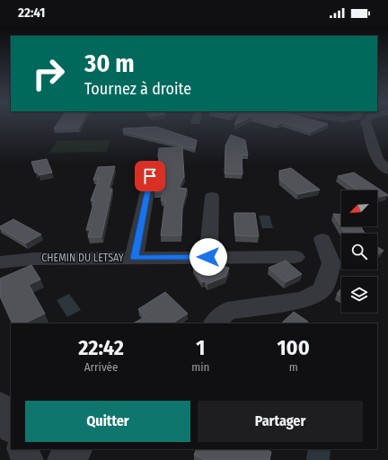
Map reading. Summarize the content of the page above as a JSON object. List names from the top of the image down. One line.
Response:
{"streets":{"street":["CHEMIN DU LETSAY"]},"north":"bottom left","page":{"status":"22:41","turn":["30 m","Tournez à droite"],"eta":["22:42","Arrivée","1","min","100","m"],"buttons":["Quitter","Partager"]}}
